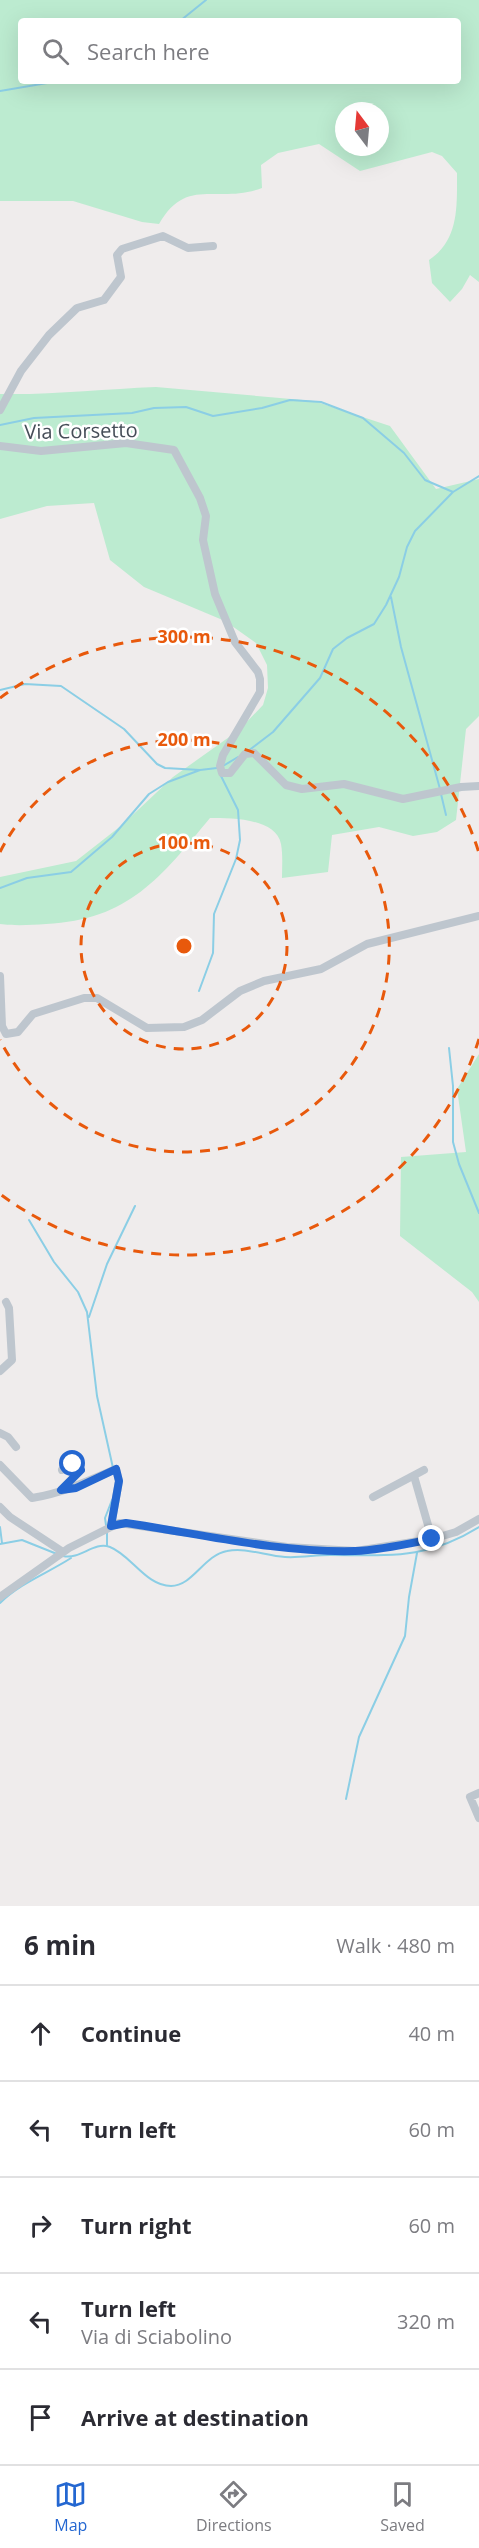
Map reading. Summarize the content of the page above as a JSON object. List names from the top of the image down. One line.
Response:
{"streets":{"street":["Via Corsetto"]},"north":"top","page":{"search":"Search here","heading":["6 min","Walk · 480 m"],"list":[["Continue","40 m"],["Turn left","60 m"],["Turn right","60 m"],["Turn left","Via di Sciabolino","320 m"],"Arrive at destination"],"nav":["Map","Directions","Saved"]},"rings":["300 m","200 m","100 m"]}
